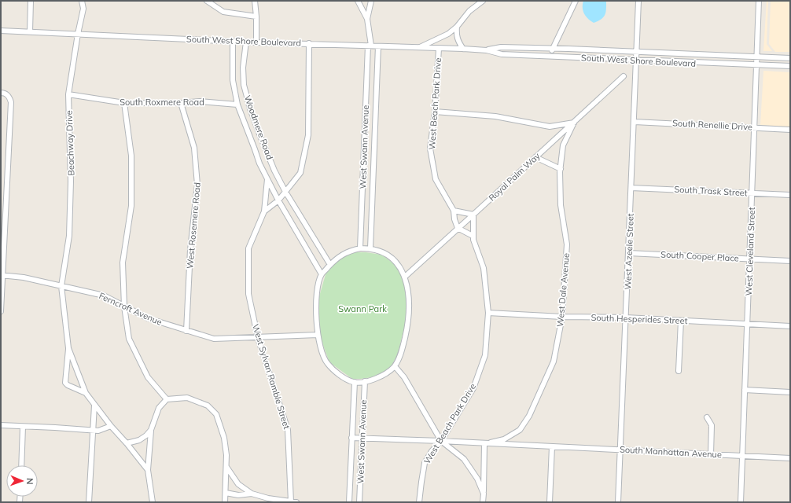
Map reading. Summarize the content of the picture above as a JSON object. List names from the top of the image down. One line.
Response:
{"streets":{"street":["South West Shore Boulevard","South Roxmere Road","West Beach Park Drive","South Renellie Drive","Woodmere Road","Beachway Drive","West Swann Avenue","Royal Palm Way","South Trask Street","West Rosemere Road","West Azeele Street","West Cleveland Street","South Cooper Place","West Dale Avenue","Ferncroft Avenue","South Hesperides Street","West Sylvan Ramble Street","South Manhattan Avenue"]},"crossings":[["South West Shore Boulevard","West Beach Park Drive"],["South West Shore Boulevard","Woodmere Road"],["South West Shore Boulevard","Beachway Drive"],["South West Shore Boulevard","West Swann Avenue"],["South West Shore Boulevard","West Azeele Street"],["South West Shore Boulevard","West Cleveland Street"],["South West Shore Boulevard","West Sylvan Ramble Street"],["South Roxmere Road","Woodmere Road"],["South Roxmere Road","Beachway Drive"],["South Roxmere Road","West Rosemere Road"],["West Beach Park Drive","Royal Palm Way"],["West Beach Park Drive","South Hesperides Street"],["South Renellie Drive","West Azeele Street"],["South Renellie Drive","West Cleveland Street"],["Woodmere Road","West Sylvan Ramble Street"],["Beachway Drive","Ferncroft Avenue"],["Royal Palm Way","West Dale Avenue"],["South Trask Street","West Azeele Street"],["South Trask Street","West Cleveland Street"],["West Rosemere Road","Ferncroft Avenue"],["West Azeele Street","South Cooper Place"],["West Azeele Street","South Hesperides Street"],["West Azeele Street","South Manhattan Avenue"],["West Cleveland Street","South Cooper Place"],["West Cleveland Street","South Hesperides Street"],["West Cleveland Street","South Manhattan Avenue"],["West Dale Avenue","South Hesperides Street"],["Ferncroft Avenue","West Sylvan Ramble Street"]],"parks":["Swann Park"],"north":"right"}
